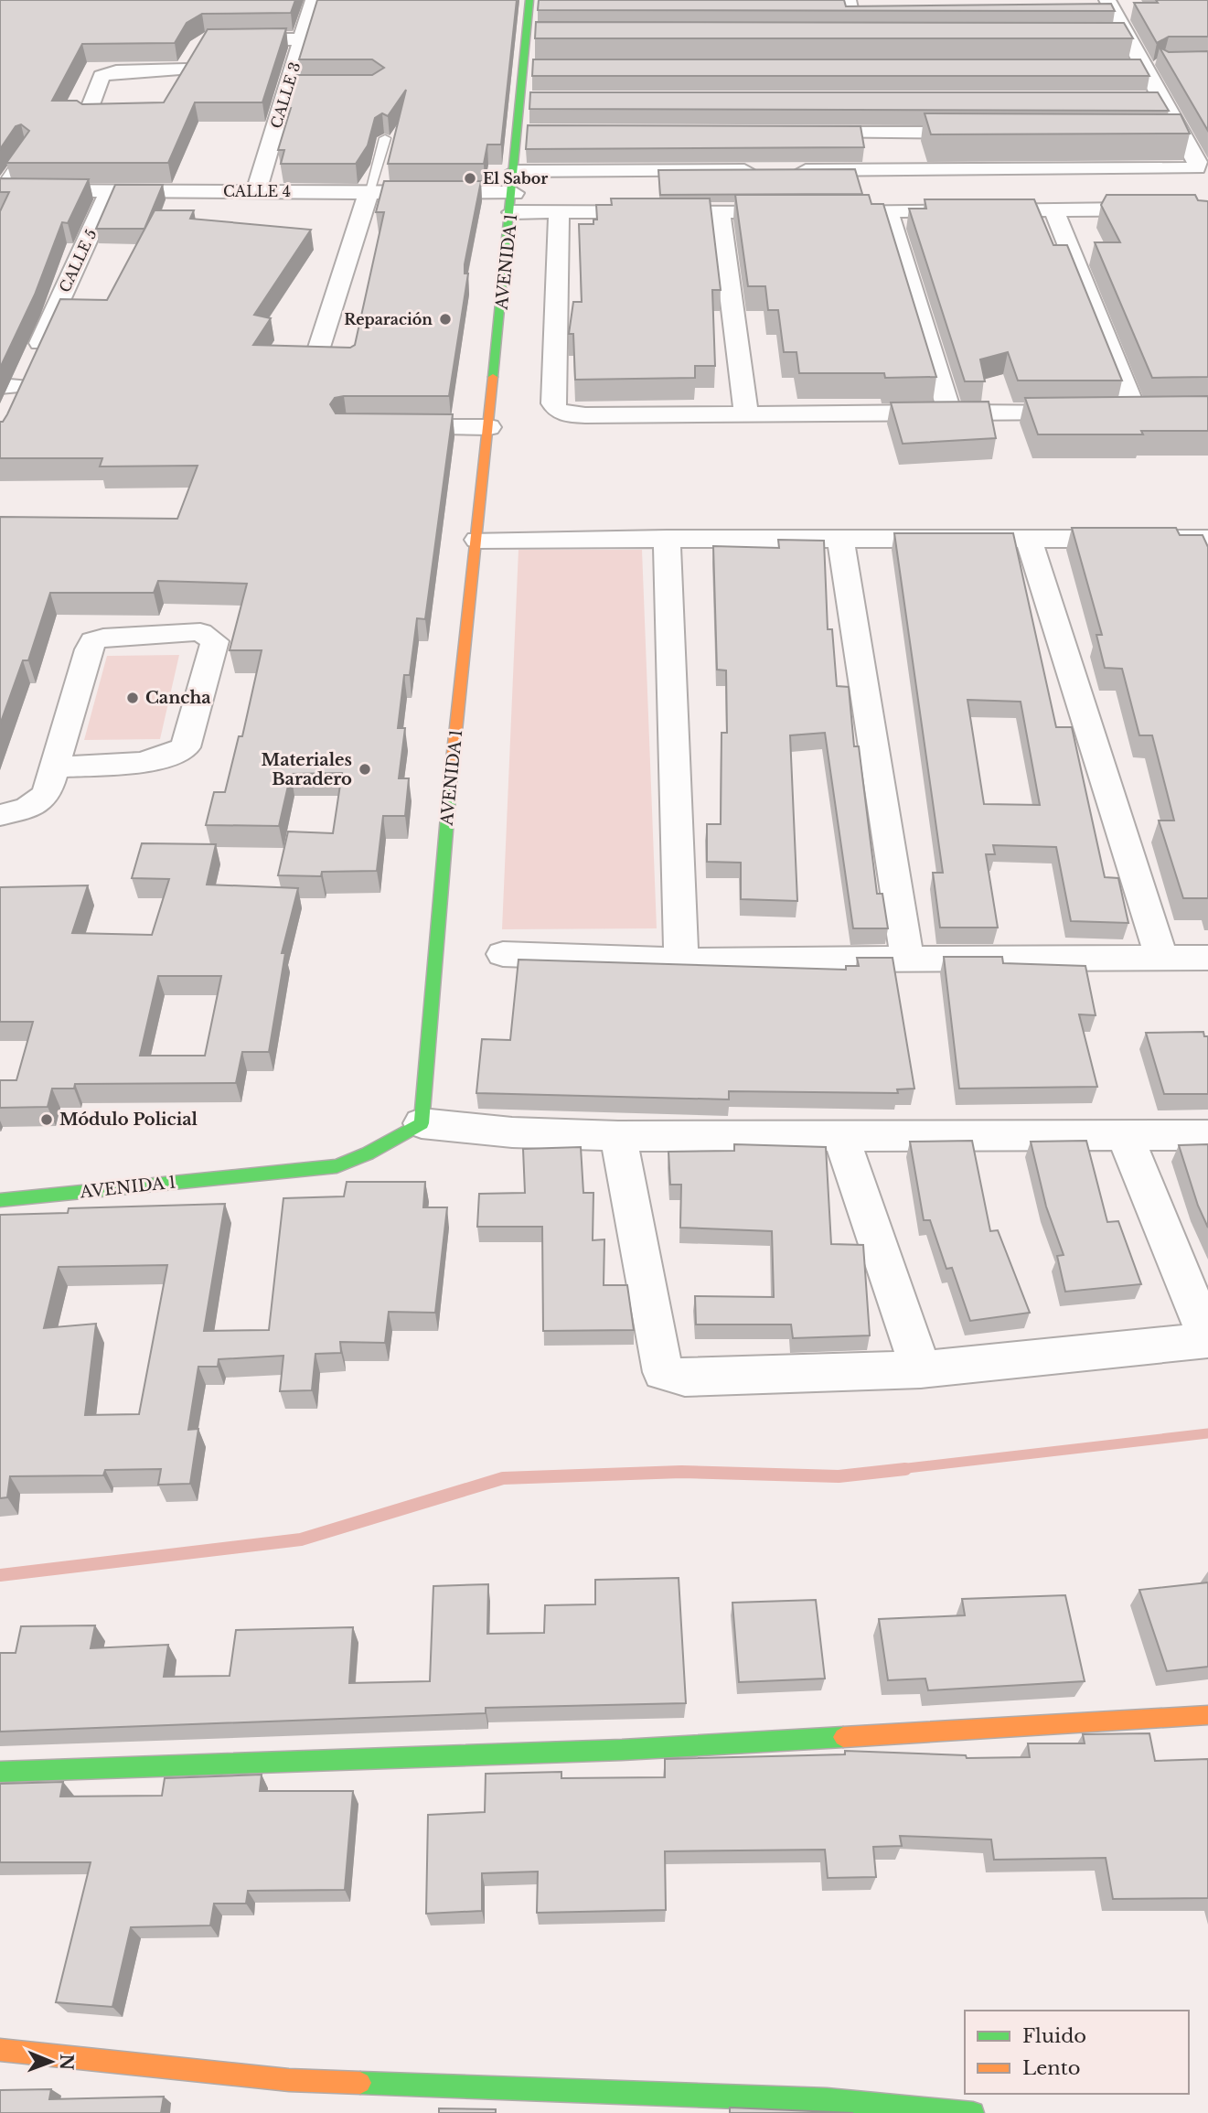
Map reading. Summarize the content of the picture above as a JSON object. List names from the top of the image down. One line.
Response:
{"streets":{"street":["CALLE 3","CALLE 4","CALLE 5","AVENIDA 1"]},"crossings":[["CALLE 3","CALLE 4"],["CALLE 4","CALLE 5"],["CALLE 4","AVENIDA 1"]],"places":["El Sabor","Reparación","Cancha","Materiales Baradero","Módulo Policial"],"legend":["Fluido","Lento"],"north":"right"}
